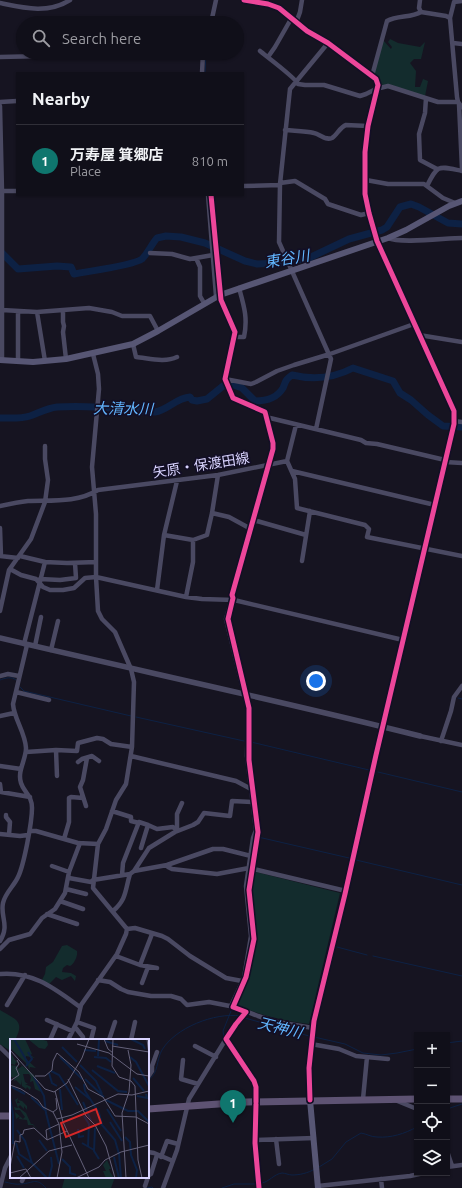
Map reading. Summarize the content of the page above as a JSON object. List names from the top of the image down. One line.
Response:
{"streets":{"street":["矢原・保渡田線"]},"water":["東谷川","大清水川","天神川"],"page":{"search":"Search here","heading":"Nearby","list":[{"mark":"1","name":"万寿屋 箕郷店","note":"Place","value":"810 m"}],"map_buttons":["+","−"],"pins":"1"}}
